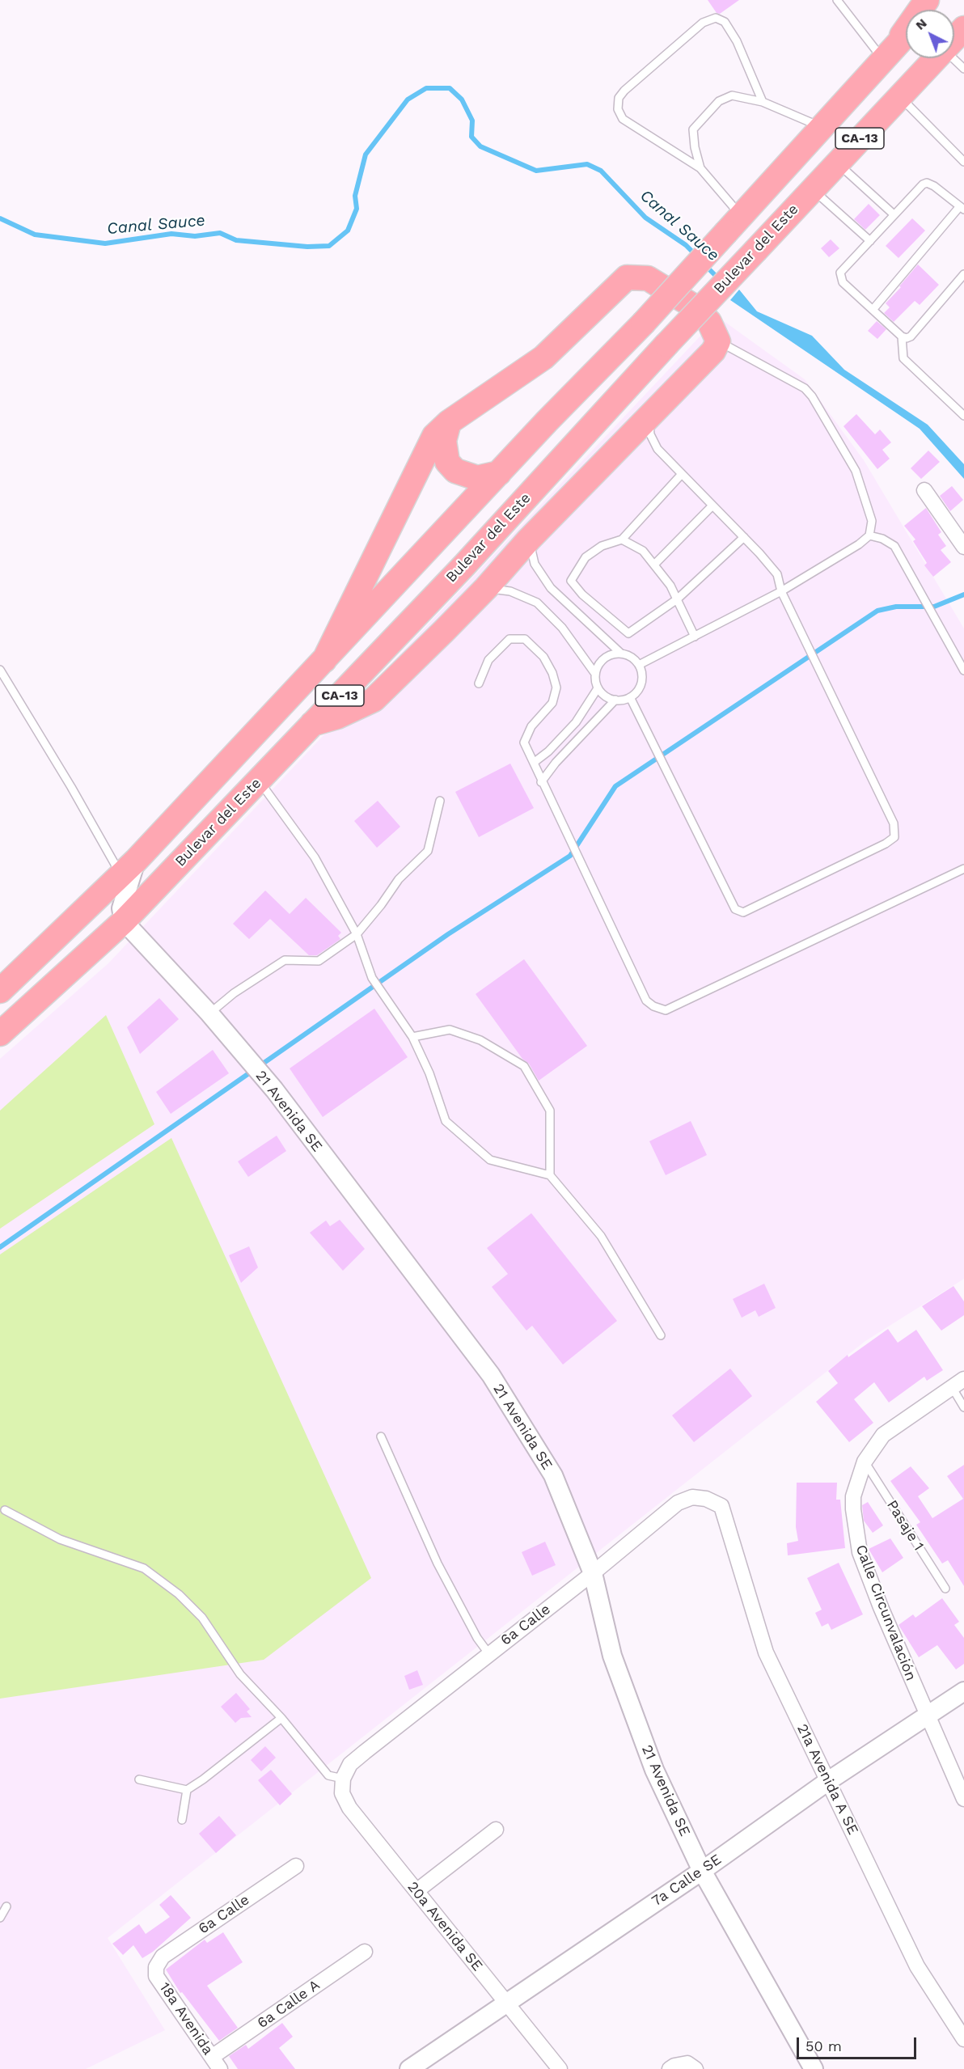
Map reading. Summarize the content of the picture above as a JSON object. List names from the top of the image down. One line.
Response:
{"streets":{"highway":["CA-13","Bulevar del Este"],"street":["21 Avenida SE","Calle Circunvalación","6a Calle","21a Avenida A SE","7a Calle SE","20a Avenida SE","6a Calle A","18a Avenida"],"lane":["Pasaje 1"]},"crossings":[["Bulevar del Este","21 Avenida SE"],["21 Avenida SE","6a Calle"],["21 Avenida SE","7a Calle SE"],["Pasaje 1","Calle Circunvalación"],["Calle Circunvalación","7a Calle SE"],["6a Calle","21a Avenida A SE"],["6a Calle","20a Avenida SE"],["6a Calle","18a Avenida"],["21a Avenida A SE","7a Calle SE"],["7a Calle SE","20a Avenida SE"],["6a Calle A","18a Avenida"]],"water":["Canal Sauce"],"scale_bar":"50 m","north":"top left"}
